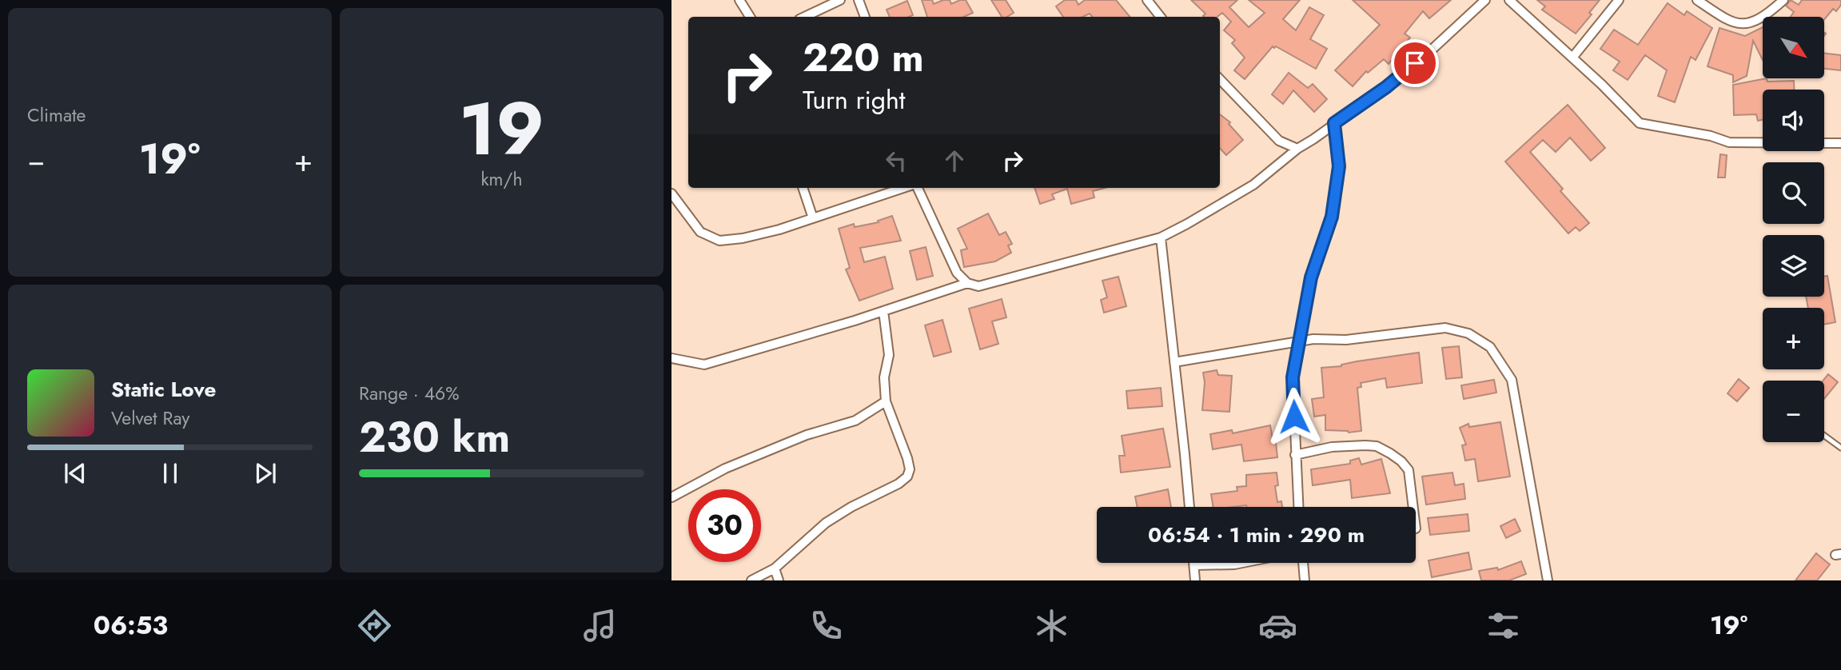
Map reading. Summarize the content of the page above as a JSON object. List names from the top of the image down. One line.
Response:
{"north":"bottom right","page":{"tile":["Climate",["19","km/h"],["Range · 46%","230 km"]],"map_buttons":["+","−"],"turn":["220 m","Turn right"],"heat":["−","19°","+"],"song":["Static Love","Velvet Ray"],"limit":"30","trip":"06:54 · 1 min · 290 m","tabs":["06:53","19°"]}}
